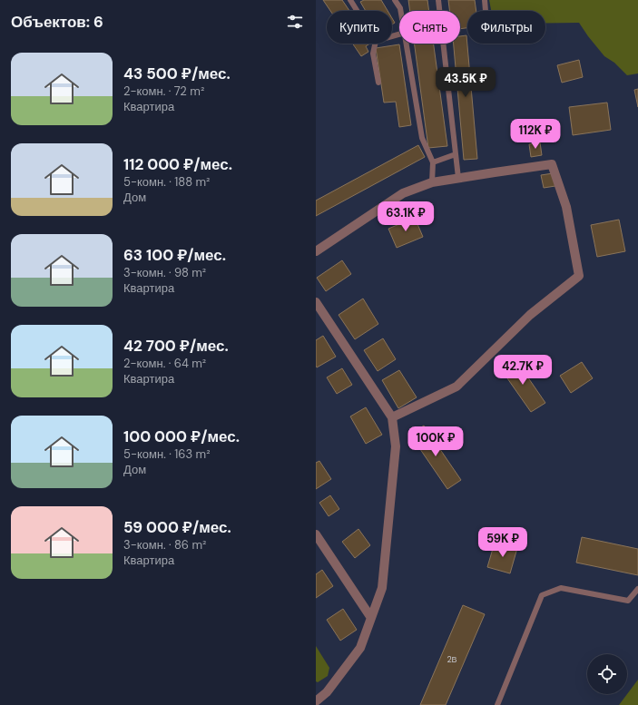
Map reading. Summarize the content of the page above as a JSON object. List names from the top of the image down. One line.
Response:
{"house_numbers":["2В"],"page":{"heading":"Объектов: 6","chip":["Купить","Снять","Фильтры"],"list":[{"name":"43 500 ₽/мес.","note":"2-комн. · 72 m² · Квартира"},{"name":"112 000 ₽/мес.","note":"5-комн. · 188 m² · Дом"},{"name":"63 100 ₽/мес.","note":"3-комн. · 98 m² · Квартира"},{"name":"42 700 ₽/мес.","note":"2-комн. · 64 m² · Квартира"},{"name":"100 000 ₽/мес.","note":"5-комн. · 163 m² · Дом"},{"name":"59 000 ₽/мес.","note":"3-комн. · 86 m² · Квартира"}],"price":["43.5K ₽","112K ₽","63.1K ₽","42.7K ₽","100K ₽","59K ₽"]}}
